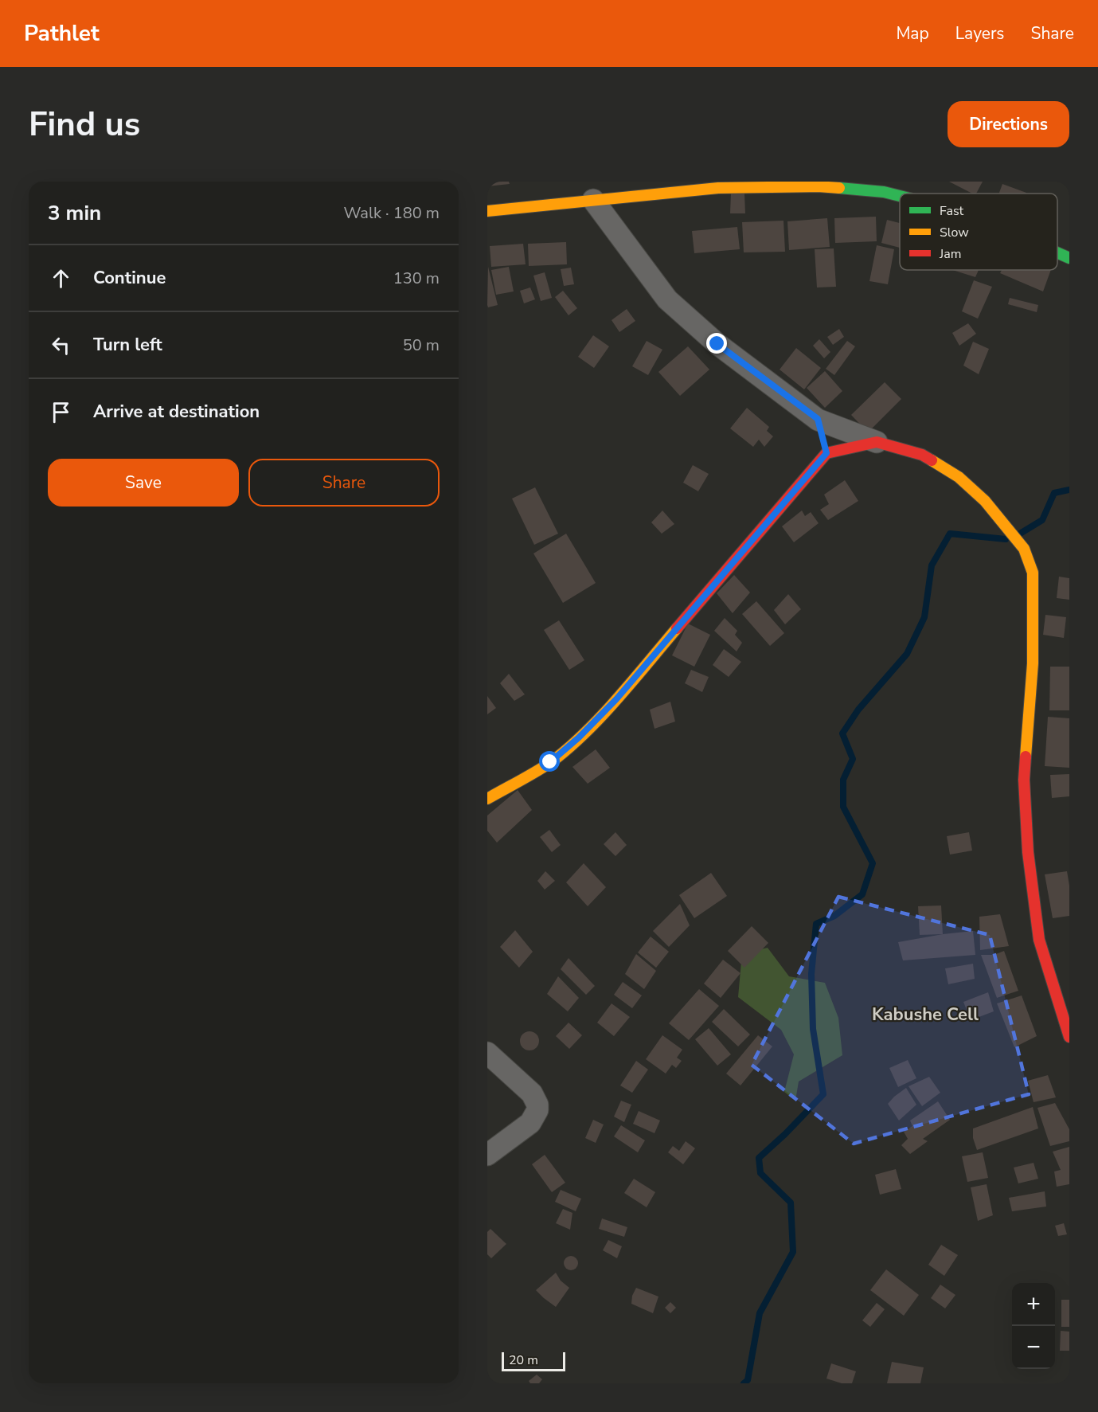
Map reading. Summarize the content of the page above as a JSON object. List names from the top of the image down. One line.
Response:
{"districts":["Kabushe Cell"],"legend":["Fast","Slow","Jam"],"scale_bar":"20 m","page":{"header":"Pathlet","nav":["Map","Layers","Share"],"buttons":["Directions",["Save","Share"]],"title":"Find us","heading":["3 min","Walk · 180 m"],"list":[["Continue","130 m"],["Turn left","50 m"],"Arrive at destination"],"map_buttons":["+","−"],"scale":"20 m"}}
